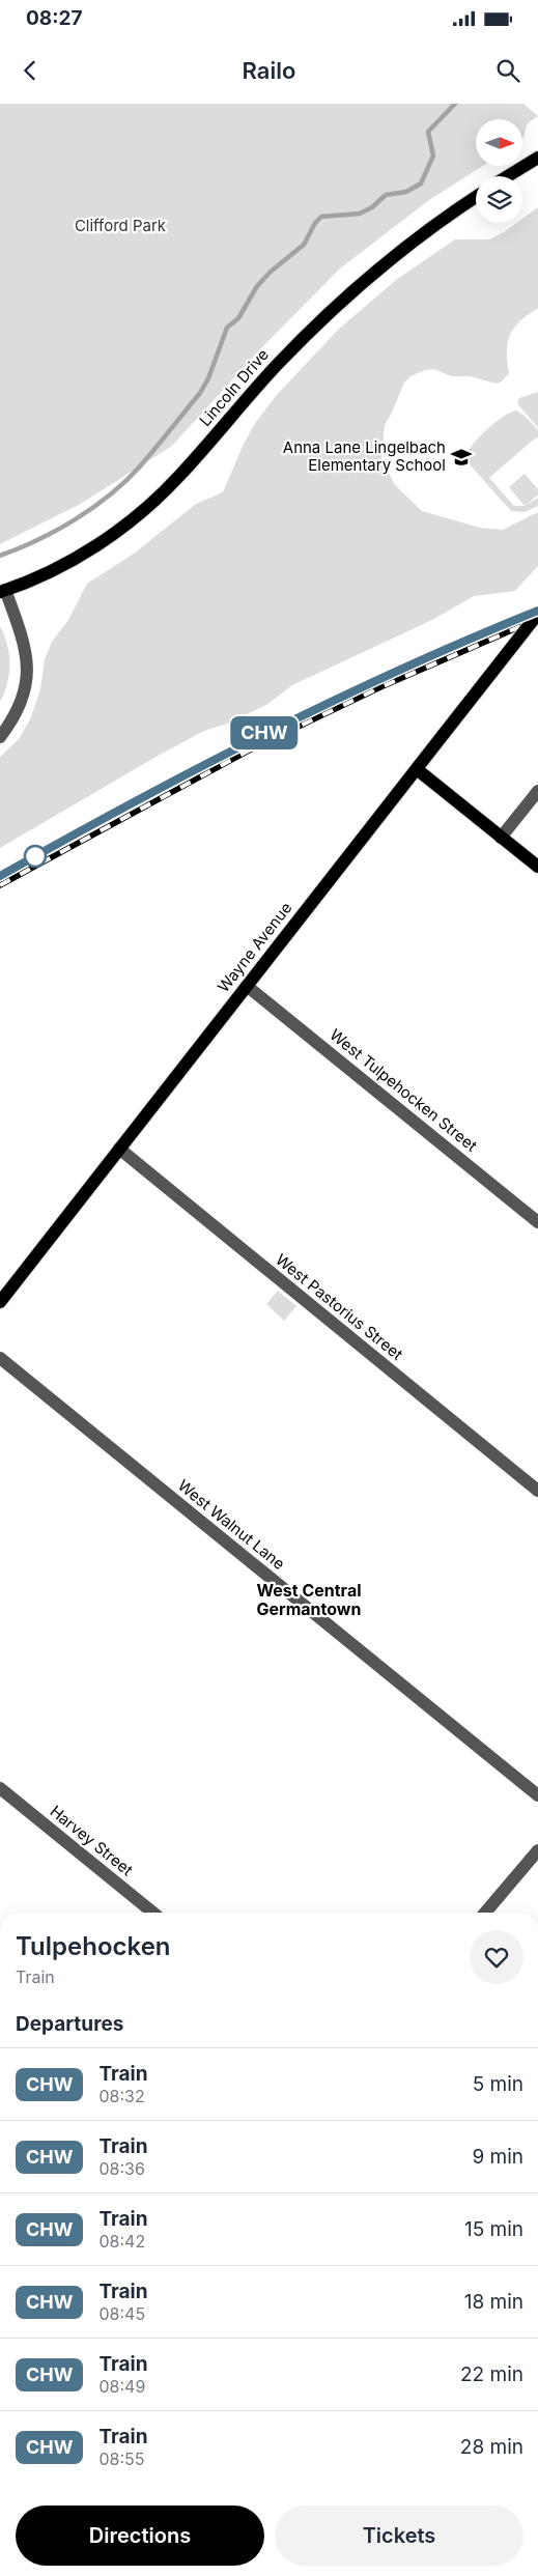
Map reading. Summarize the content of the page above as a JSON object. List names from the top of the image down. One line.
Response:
{"streets":{"main road":["Lincoln Drive","Wayne Avenue"],"street":["West Tulpehocken Street","West Pastorius Street","West Walnut Lane","Harvey Street"]},"crossings":[["Wayne Avenue","West Tulpehocken Street"],["Wayne Avenue","West Pastorius Street"]],"districts":["West Central Germantown"],"parks":["Clifford Park"],"places":{"school or university":["Anna Lane Lingelbach Elementary School"]},"north":"right","page":{"status":"08:27","header":"Railo","on_map":"CHW","heading":[["Tulpehocken","Train"],"Departures"],"list":[{"mark":"CHW","name":"Train","note":"08:32","value":"5 min"},{"mark":"CHW","name":"Train","note":"08:36","value":"9 min"},{"mark":"CHW","name":"Train","note":"08:42","value":"15 min"},{"mark":"CHW","name":"Train","note":"08:45","value":"18 min"},{"mark":"CHW","name":"Train","note":"08:49","value":"22 min"},{"mark":"CHW","name":"Train","note":"08:55","value":"28 min"}],"buttons":["Directions","Tickets"]}}
